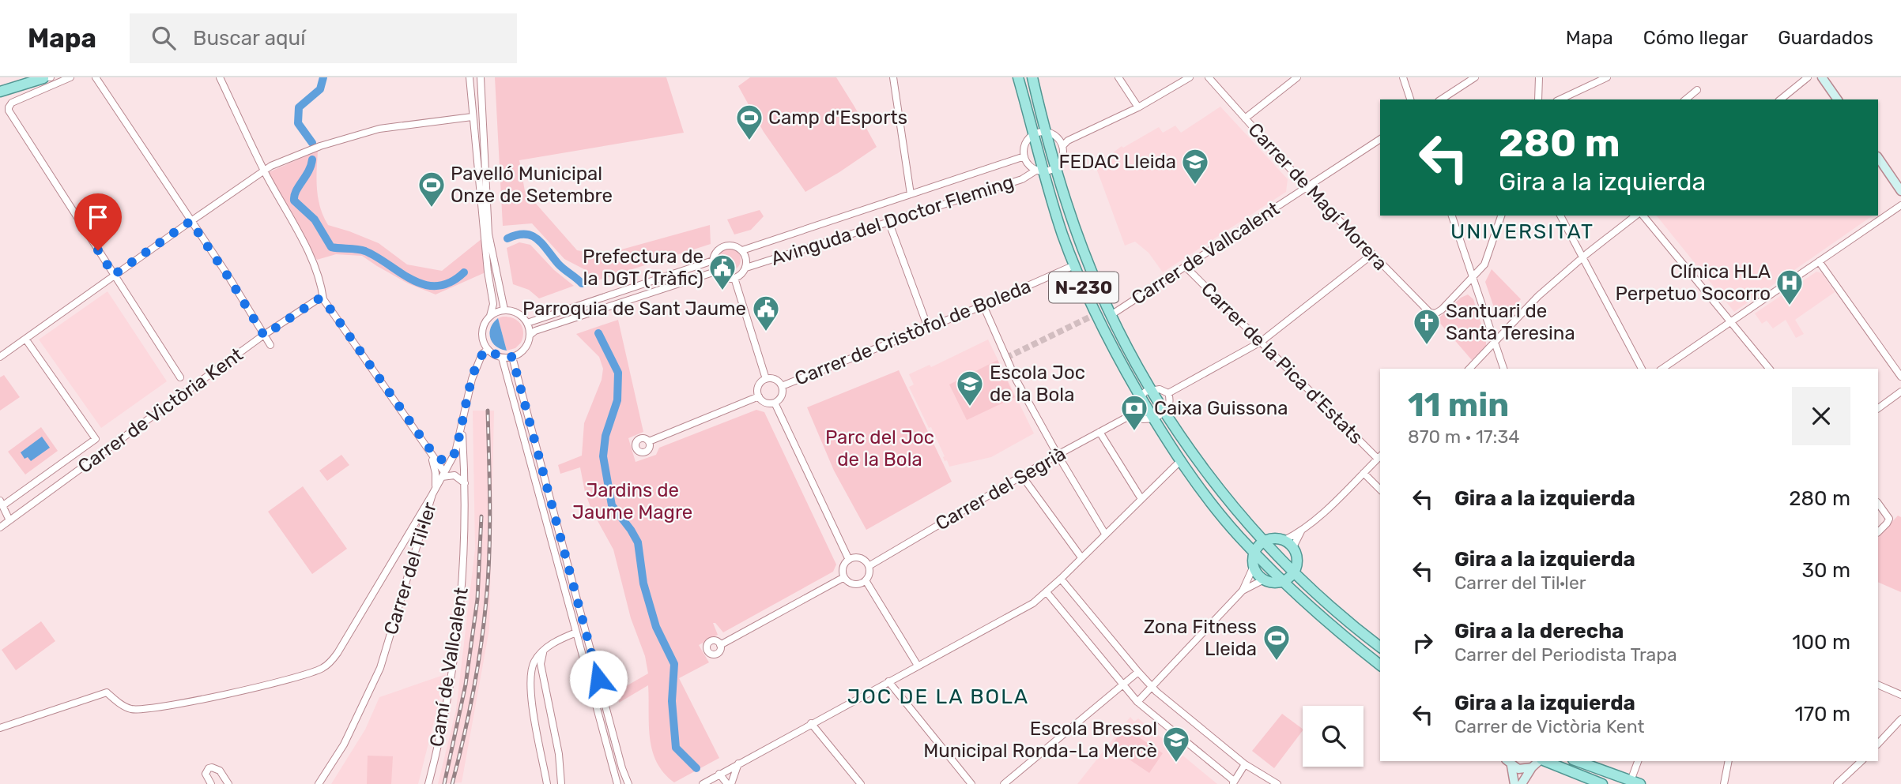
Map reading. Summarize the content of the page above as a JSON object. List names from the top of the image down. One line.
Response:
{"streets":{"main road":["N-230"],"street":["Carrer de Magí Morera","Avinguda del Doctor Fleming","Carrer de Vallcalent","Carrer de Cristòfol de Boleda","Carrer de la Pica d'Estats","Carrer de Victòria Kent","Carrer del Segrià","Carrer del Til·ler","Camí de Vallcalent"]},"crossings":[["Carrer de Magí Morera","Carrer de Vallcalent"],["Avinguda del Doctor Fleming","N-230"],["Carrer de Vallcalent","N-230"],["Carrer de Vallcalent","Carrer de la Pica d'Estats"],["N-230","Carrer de Cristòfol de Boleda"],["Carrer del Til·ler","Camí de Vallcalent"]],"districts":["UNIVERSITAT","JOC DE LA BOLA"],"parks":["Parc del Joc de la Bola","Jardins de Jaume Magre"],"places":{"sports":["Camp d'Esports","Pavelló Municipal Onze de Setembre","Zona Fitness Lleida"],"school or university":["FEDAC Lleida","Escola Joc de la Bola","Escola Bressol Municipal Ronda-La Mercè"],"public building":["Prefectura de la DGT (Tràfic)","Parroquia de Sant Jaume"],"hospital":["Clínica HLA Perpetuo Socorro"],"church":["Santuari de Santa Teresina"],"bank":["Caixa Guissona"]},"page":{"header":"Mapa","search":"Buscar aquí","nav":["Mapa","Cómo llegar","Guardados"],"turn":["280 m","Gira a la izquierda"],"heading":["11 min","870 m · 17:34"],"list":[{"name":"Gira a la izquierda","value":"280 m"},{"name":"Gira a la izquierda","note":"Carrer del Til·ler","value":"30 m"},{"name":"Gira a la derecha","note":"Carrer del Periodista Trapa","value":"100 m"},{"name":"Gira a la izquierda","note":"Carrer de Victòria Kent","value":"170 m"}]}}
